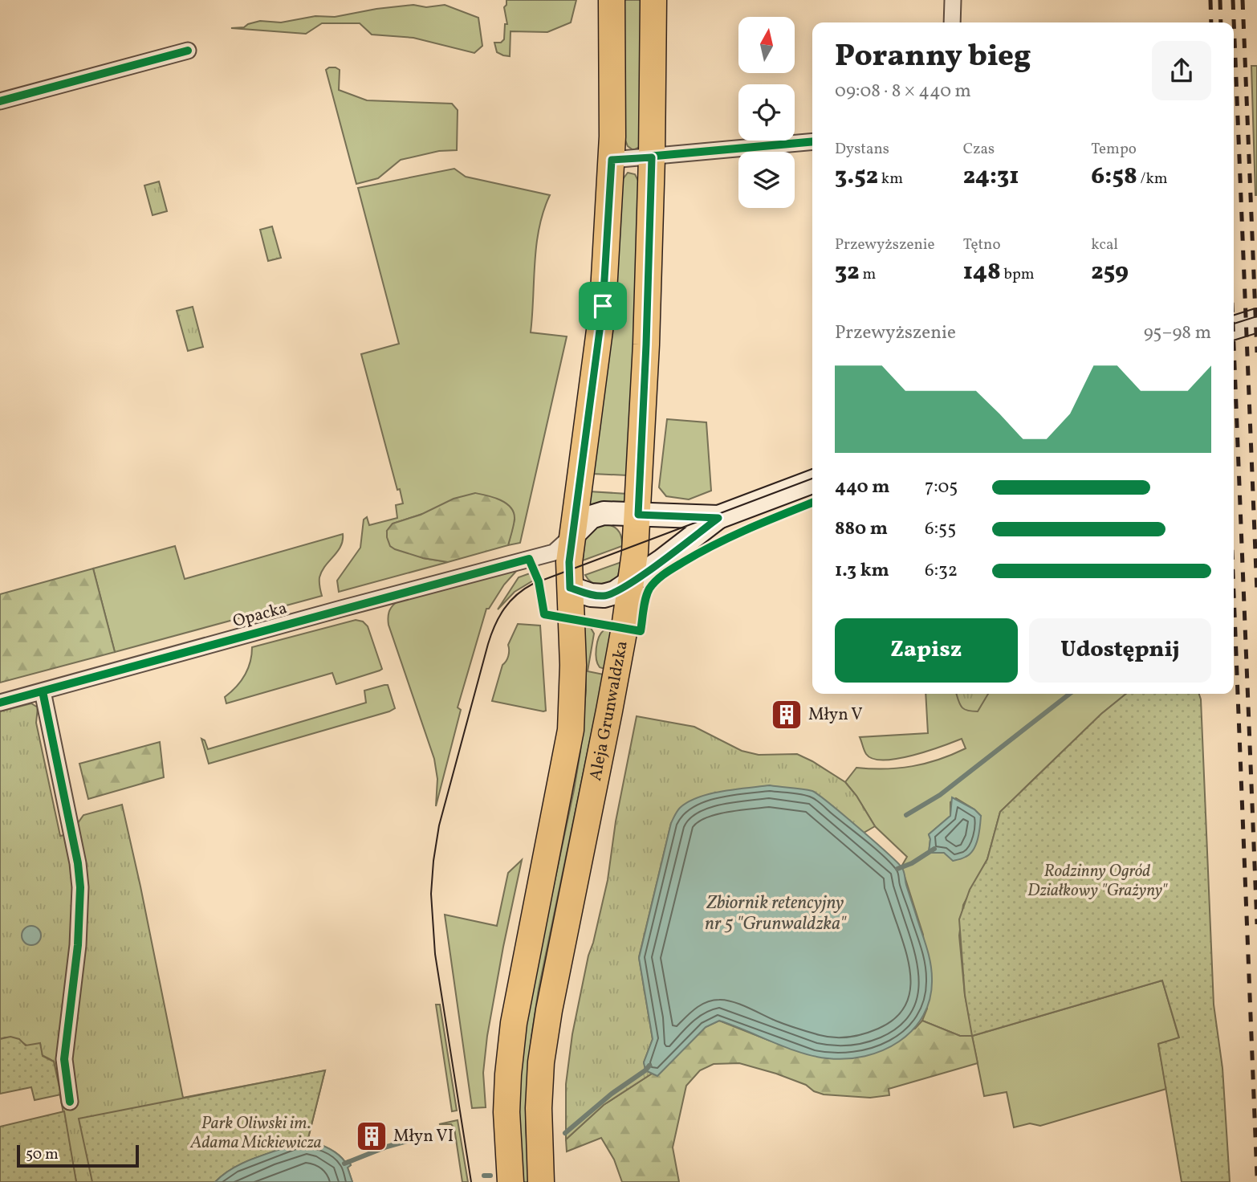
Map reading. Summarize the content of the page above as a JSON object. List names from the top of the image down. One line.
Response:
{"streets":{"main road":["Aleja Grunwaldzka"],"street":["Opacka"]},"crossings":[["Opacka","Aleja Grunwaldzka"]],"water":["Zbiornik retencyjny nr 5 \"Grunwaldzka\""],"parks":["Rodzinny Ogród Działkowy \"Grażyny\"","Park Oliwski im. Adama Mickiewicza"],"places":{"building":["Młyn V","Młyn VI"]},"scale_bar":"50 m","north":"top","page":{"heading":["Poranny bieg","09:08 · 8 × 440 m"],"stats":[["Dystans","3.52 km"],["Czas","24:31"],["Tempo","6:58 /km"],["Przewyższenie","32 m"],["Tętno","148 bpm"],["kcal","259"]],"chart":["Przewyższenie","95–98 m"],"list":[{"name":"440 m","note":"7:05"},{"name":"880 m","note":"6:55"},{"name":"1.3 km","note":"6:32"}],"buttons":["Zapisz","Udostępnij"],"scale":"50 m"}}
